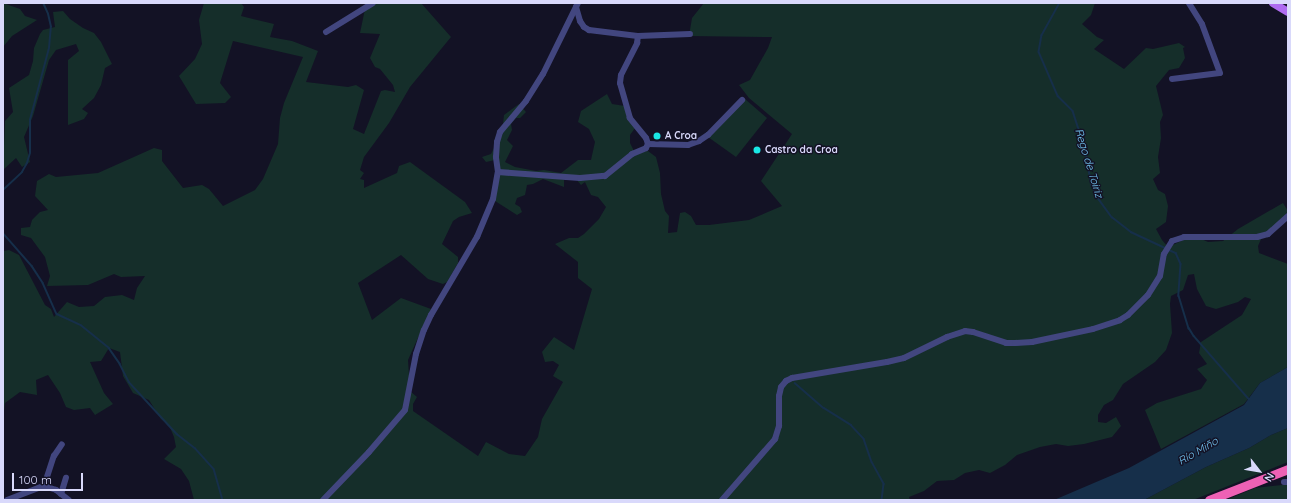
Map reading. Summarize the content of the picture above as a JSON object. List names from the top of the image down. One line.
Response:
{"water":["Rego de Toiriz","Río Miño"],"places":["A Croa","Castro da Croa"],"scale_bar":"100 m","north":"bottom right"}
